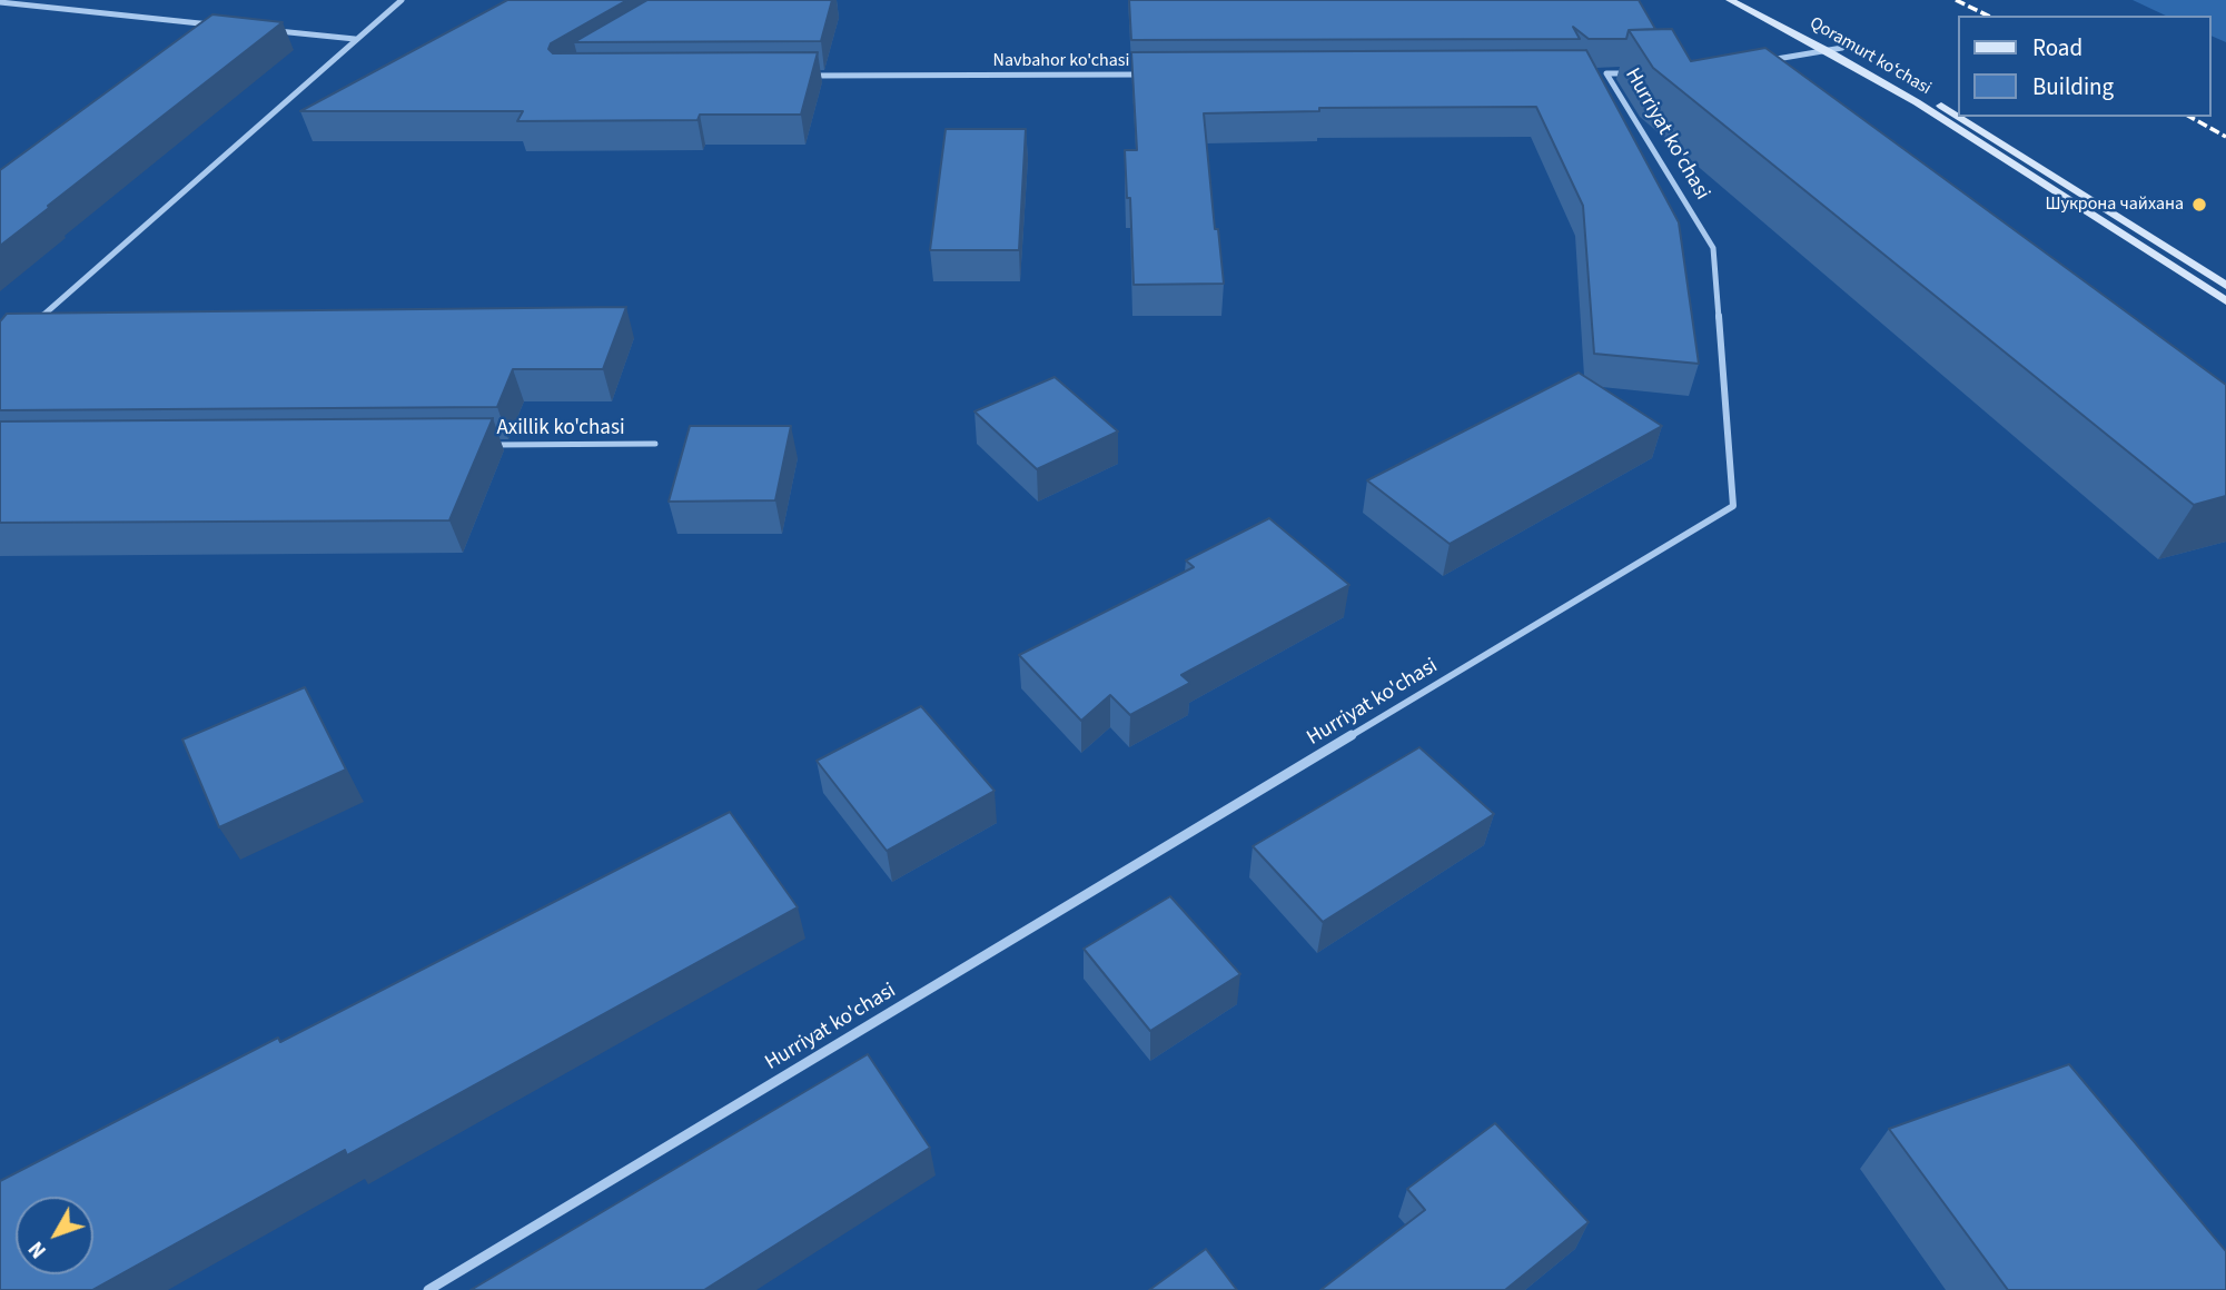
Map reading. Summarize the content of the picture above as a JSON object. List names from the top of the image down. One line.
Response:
{"streets":{"main road":["Qoramurt koʻchasi"],"street":["Navbahor ko'chasi","Hurriyat ko'chasi"],"lane":["Axillik ko'chasi"]},"places":["Шукрона чайхана"],"legend":["Road","Building"],"north":"bottom left"}
